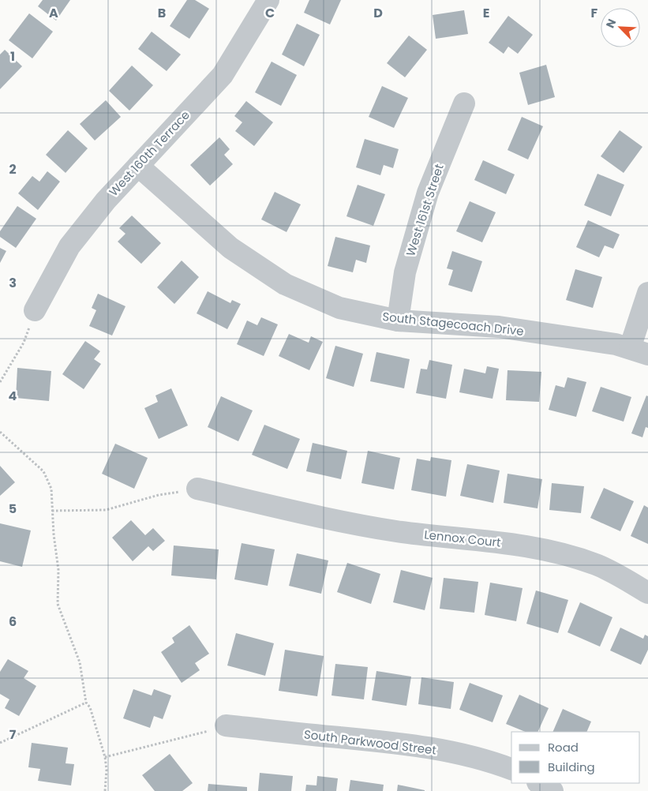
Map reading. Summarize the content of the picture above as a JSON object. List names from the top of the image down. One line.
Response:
{"streets":{"street":["West 160th Terrace","West 161st Street","South Stagecoach Drive","Lennox Court","South Parkwood Street"]},"crossings":[["West 160th Terrace","South Stagecoach Drive"],["West 161st Street","South Stagecoach Drive"]],"legend":["Road","Building"],"north":"top left","grid":{"columns":["A","B","C","D","E","F"],"rows":["1","2","3","4","5","6","7"]}}
